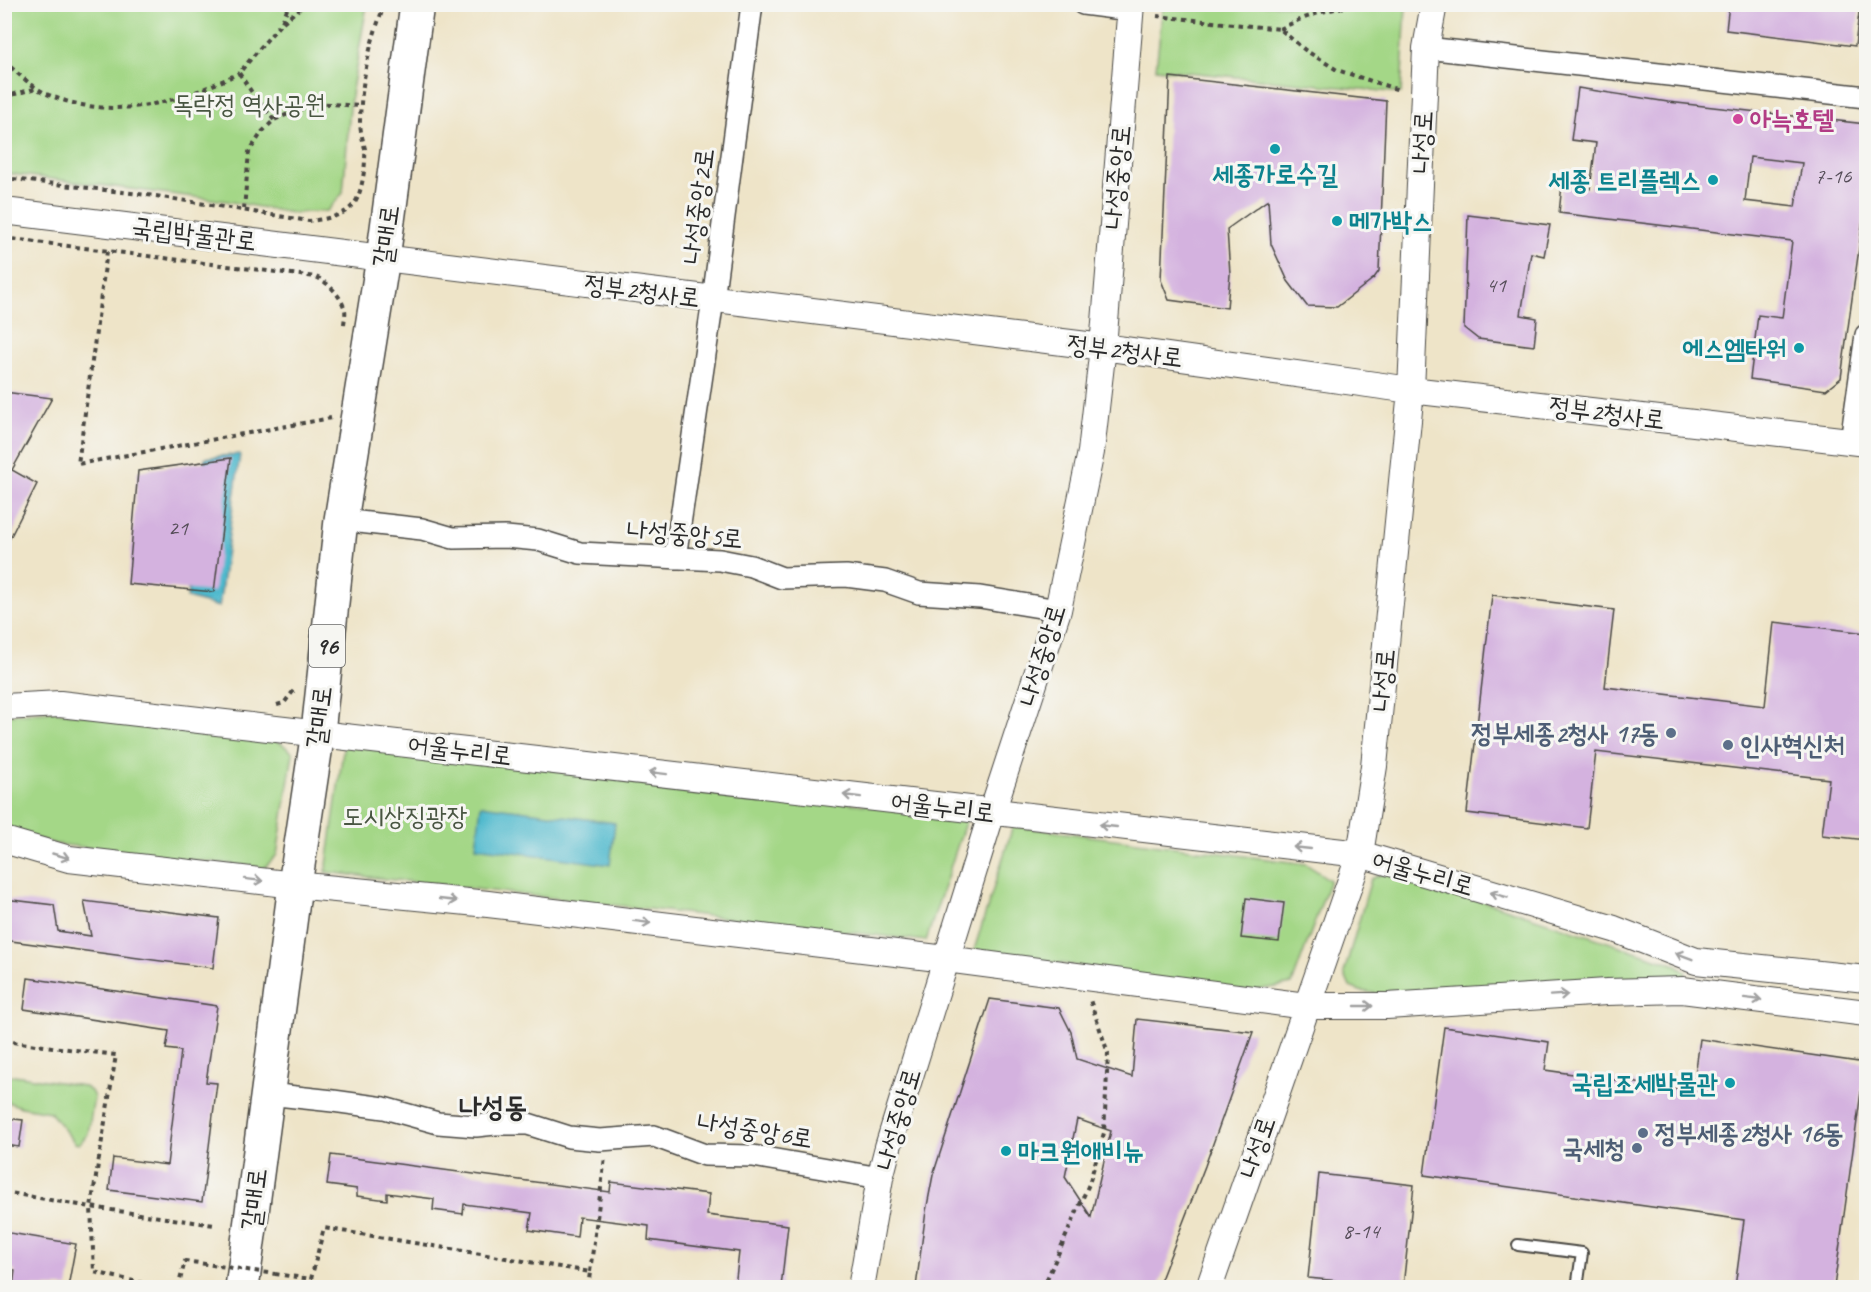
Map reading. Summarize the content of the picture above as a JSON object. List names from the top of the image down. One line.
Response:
{"streets":{"main road":["갈매로","96"],"street":["나성로","나성중앙로","나성중앙2로","국립박물관로","정부2청사로","나성중앙5로","어울누리로","나성중앙6로"]},"crossings":[["나성로","정부2청사로"],["나성로","어울누리로"],["나성중앙로","정부2청사로"],["나성중앙로","나성중앙5로"],["나성중앙로","어울누리로"],["나성중앙로","나성중앙6로"],["나성중앙2로","정부2청사로"],["나성중앙2로","나성중앙5로"],["국립박물관로","갈매로"],["국립박물관로","정부2청사로"],["갈매로","정부2청사로"],["갈매로","나성중앙5로"],["갈매로","어울누리로"],["갈매로","나성중앙6로"]],"districts":["나성동"],"parks":["독락정 역사공원","도시상징광장"],"places":["아늑호텔","세종가로수길","세종 트리플렉스","메가박스","에스엠타워","정부세종2청사 17동","인사혁신처","국립조세박물관","정부세종2청사 16동","국세청","마크원애비뉴"],"house_numbers":["7-16","41","21","8-14"]}
